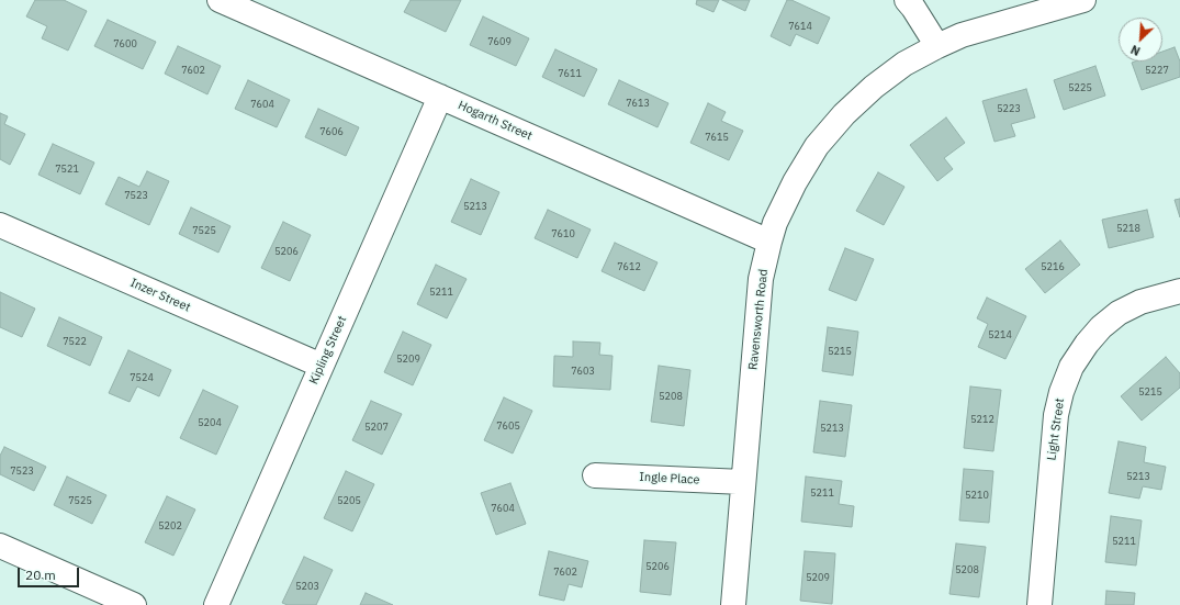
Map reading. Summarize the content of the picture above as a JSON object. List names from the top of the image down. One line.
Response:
{"streets":{"street":["Hogarth Street","Inzer Street","Ravensworth Road","Kipling Street","Light Street","Ingle Place"]},"crossings":[["Hogarth Street","Ravensworth Road"],["Hogarth Street","Kipling Street"],["Inzer Street","Kipling Street"],["Ravensworth Road","Ingle Place"]],"house_numbers":["7614","7609","7600","7602","5227","7611","5225","7613","7604","5223","7606","7615","7521","7523","5213","5218","7525","7610","5206","7612","5216","5211","5214","7522","5215","5209","7603","7524","5215","5208","5212","5204","7605","5207","5213","7523","5213","5211","5210","7525","5205","7604","5202","5211","5206","5208","7602","5209","5203"],"scale_bar":"20 m","north":"bottom left"}
